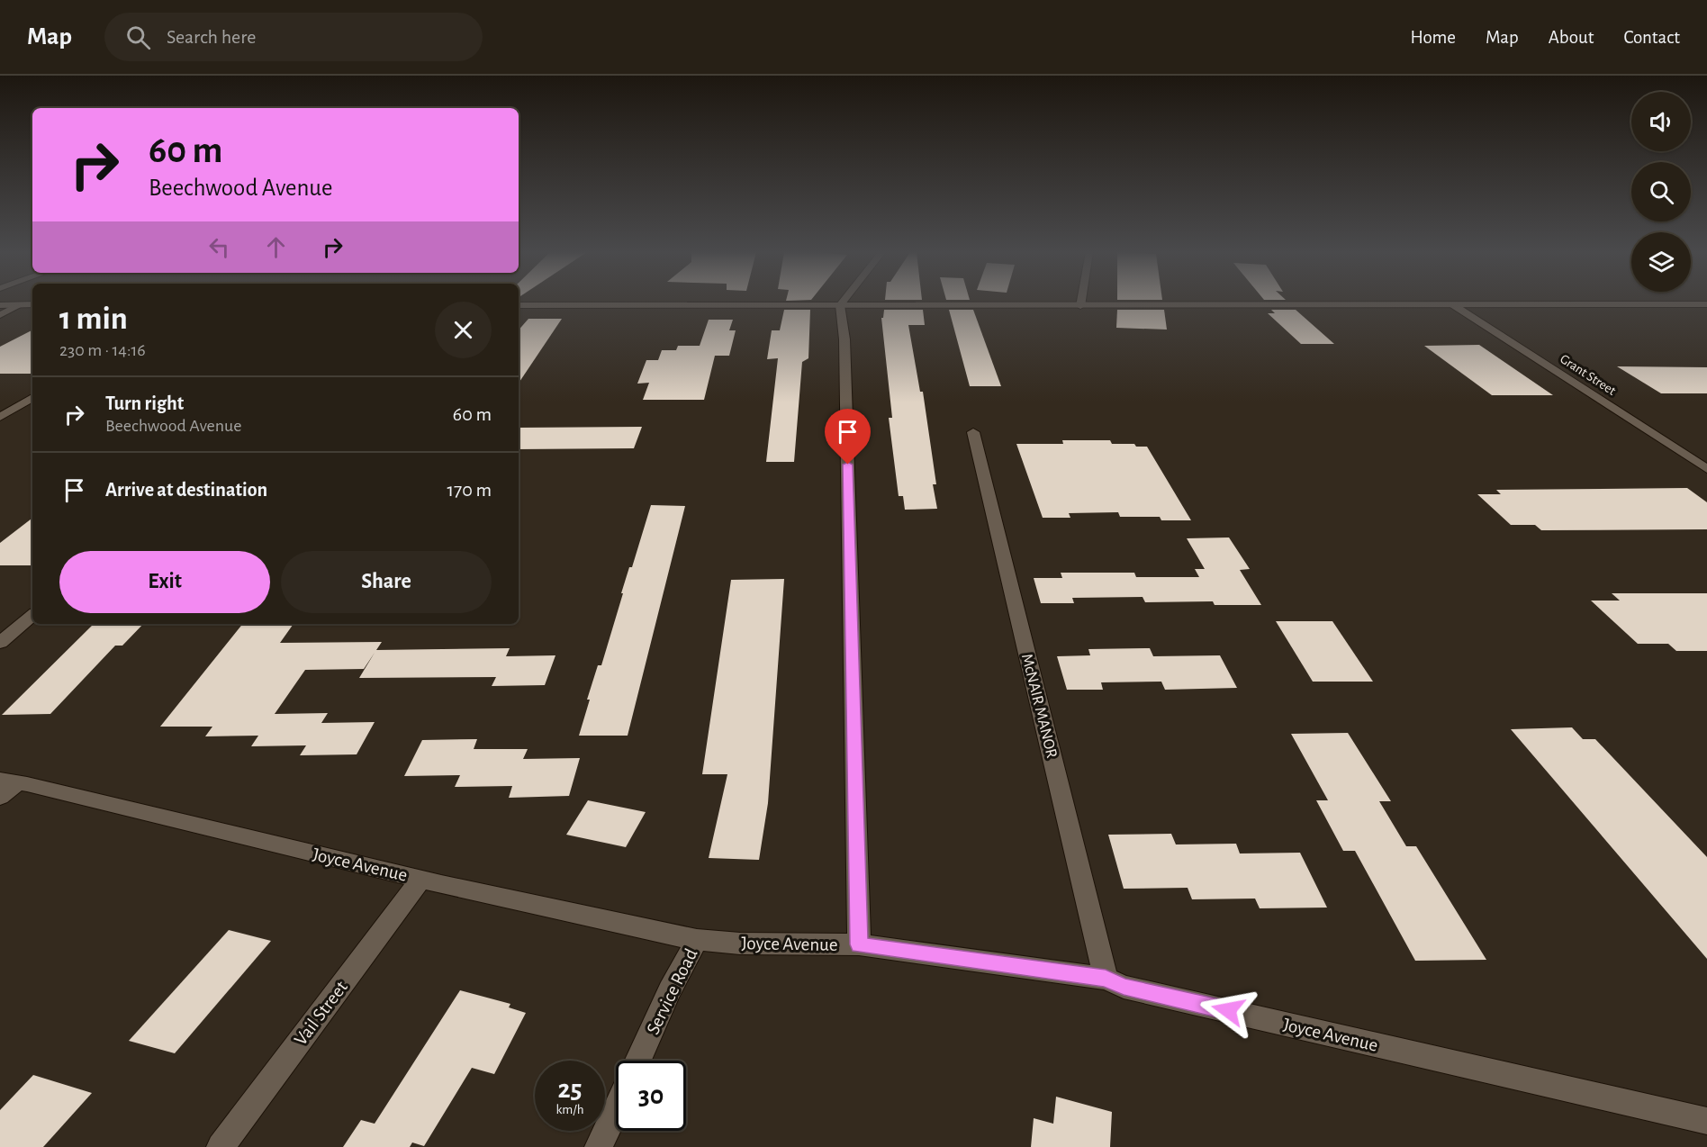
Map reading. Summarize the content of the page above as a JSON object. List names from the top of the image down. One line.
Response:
{"streets":{"street":["Grant Street","McNAIR MANOR","Joyce Avenue","Service Road","Vail Street"]},"crossings":[["McNAIR MANOR","Joyce Avenue"],["Joyce Avenue","Service Road"],["Joyce Avenue","Vail Street"]],"page":{"header":"Map","search":"Search here","nav":["Home","Map","About","Contact"],"turn":["60 m","Beechwood Avenue"],"heading":["1 min","230 m · 14:16"],"list":[{"name":"Turn right","note":"Beechwood Avenue","value":"60 m"},{"name":"Arrive at destination","value":"170 m"}],"buttons":["Exit","Share"],"speed":"25 km/h","limit":"30"}}
